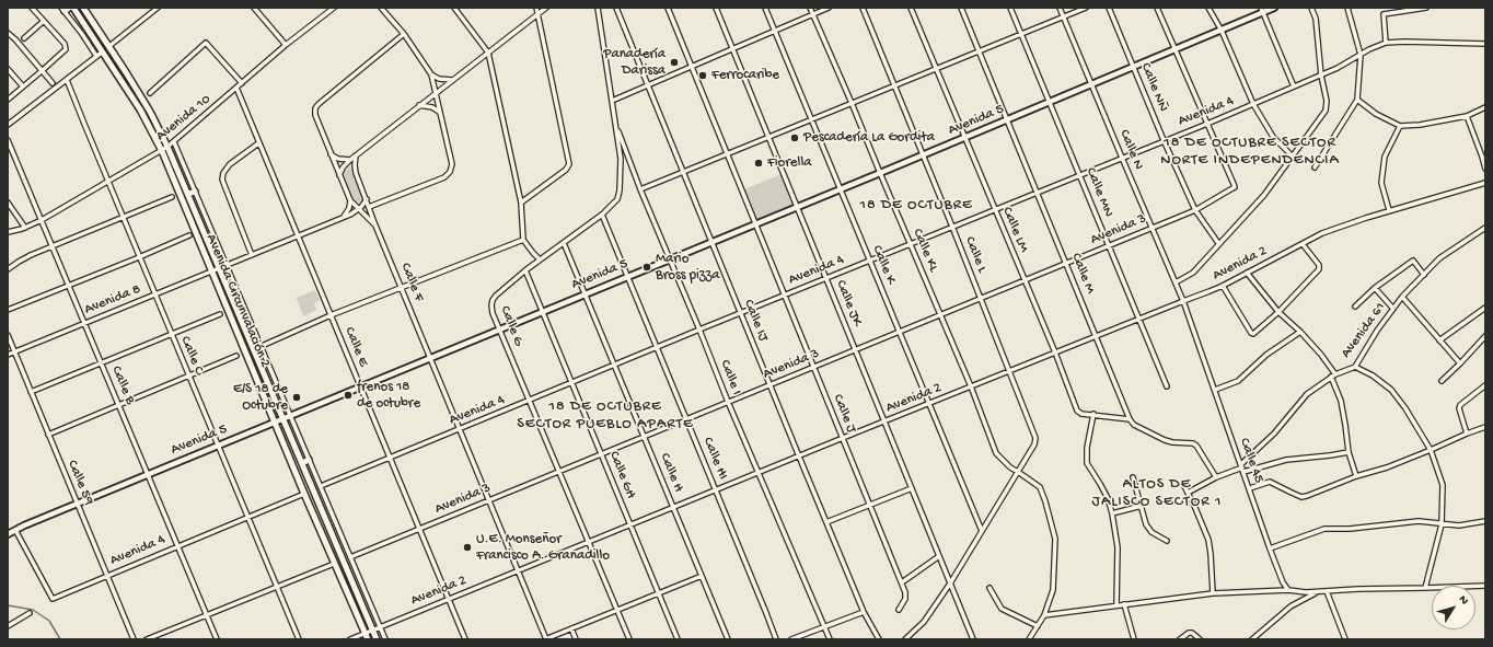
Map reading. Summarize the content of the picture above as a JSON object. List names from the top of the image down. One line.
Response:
{"streets":{"main road":["Avenida Circunvalación 2"],"street":["Calle NÑ","Avenida 4","Avenida 10","Avenida 5","Calle N","Calle MN","Calle LM","Avenida 3","Calle KL","Calle L","Avenida 2","Calle K","Calle M","Calle F","Avenida 8","Calle JK","Calle IJ","Calle G","Avenida 61","Calle E","Calle C","Calle I","Calle B","Calle J","Calle HI","Calle 45","Calle H","Calle GH","Calle 59"]},"crossings":[["Calle NÑ","Avenida 4"],["Calle NÑ","Avenida 5"],["Calle NÑ","Avenida 3"],["Avenida 4","Avenida 5"],["Avenida 4","Calle N"],["Avenida 4","Calle MN"],["Avenida 4","Calle LM"],["Avenida 4","Avenida 3"],["Avenida 4","Calle KL"],["Avenida 4","Calle L"],["Avenida 4","Calle K"],["Avenida 4","Calle M"],["Avenida 4","Calle F"],["Avenida 4","Avenida Circunvalación 2"],["Avenida 4","Calle JK"],["Avenida 4","Calle IJ"],["Avenida 4","Calle G"],["Avenida 4","Calle E"],["Avenida 4","Calle C"],["Avenida 4","Calle I"],["Avenida 4","Calle B"],["Avenida 4","Calle J"],["Avenida 4","Calle HI"],["Avenida 4","Calle H"],["Avenida 4","Calle GH"],["Avenida 4","Calle 59"],["Avenida 10","Avenida Circunvalación 2"],["Avenida 10","Calle E"],["Avenida 10","Calle C"],["Avenida 10","Calle B"],["Avenida 5","Calle N"],["Avenida 5","Calle MN"],["Avenida 5","Calle LM"],["Avenida 5","Calle KL"],["Avenida 5","Calle L"],["Avenida 5","Calle K"],["Avenida 5","Calle M"],["Avenida 5","Calle F"],["Avenida 5","Avenida Circunvalación 2"],["Avenida 5","Calle JK"],["Avenida 5","Calle IJ"],["Avenida 5","Calle G"],["Avenida 5","Calle E"],["Avenida 5","Calle C"],["Avenida 5","Calle I"],["Avenida 5","Calle B"],["Avenida 5","Calle J"],["Avenida 5","Calle HI"],["Avenida 5","Calle H"],["Avenida 5","Calle GH"],["Avenida 5","Calle 59"],["Calle N","Avenida 3"],["Calle N","Avenida 2"],["Calle N","Calle 45"],["Calle MN","Avenida 3"],["Calle MN","Avenida 2"],["Calle LM","Avenida 3"],["Calle LM","Avenida 2"],["Calle LM","Calle M"],["Avenida 3","Calle KL"],["Avenida 3","Calle L"],["Avenida 3","Calle K"],["Avenida 3","Calle M"],["Avenida 3","Calle F"],["Avenida 3","Calle JK"],["Avenida 3","Calle IJ"],["Avenida 3","Calle G"],["Avenida 3","Calle E"],["Avenida 3","Calle I"],["Avenida 3","Calle J"],["Avenida 3","Calle HI"],["Avenida 3","Calle H"],["Avenida 3","Calle GH"],["Calle KL","Calle L"],["Calle KL","Avenida 2"],["Calle L","Avenida 2"],["Avenida 2","Calle K"],["Avenida 2","Calle M"],["Avenida 2","Calle F"],["Avenida 2","Avenida Circunvalación 2"],["Avenida 2","Calle JK"],["Avenida 2","Calle IJ"],["Avenida 2","Calle G"],["Avenida 2","Calle E"],["Avenida 2","Calle I"],["Avenida 2","Calle J"],["Avenida 2","Calle HI"],["Avenida 2","Calle 45"],["Avenida 2","Calle H"],["Avenida 2","Calle GH"],["Avenida 8","Avenida Circunvalación 2"],["Avenida 8","Calle C"],["Avenida 8","Calle B"],["Avenida 8","Calle 59"],["Calle G","Calle I"],["Calle G","Calle HI"],["Calle G","Calle H"],["Calle G","Calle GH"],["Avenida 61","Calle 45"]],"districts":["18 DE OCTUBRE SECTOR NORTE INDEPENDENCIA","18 DE OCTUBRE","18 DE OCTUBRE SECTOR PUEBLO APARTE","ALTOS DE JALISCO SECTOR 1"],"places":["Panadería Darissa","Ferrocaribe","Pescadería La Gordita","Fiorella","Mario Bross pizza","frenos 18 de octubre","E/S 18 de Octubre","U.E. Monseñor Francisco A. Granadillo"],"north":"top right"}
